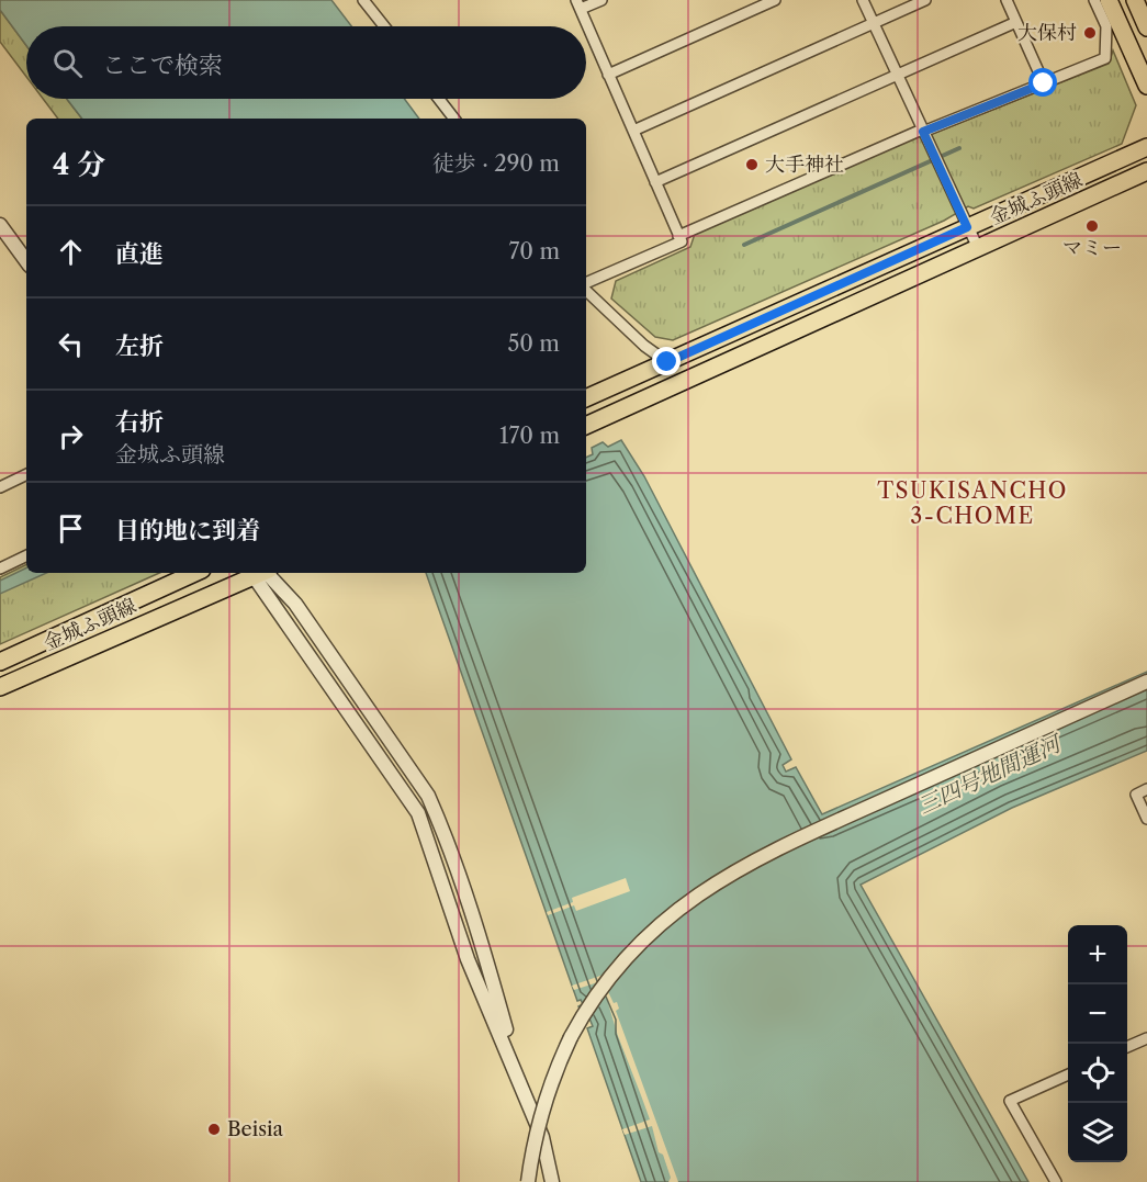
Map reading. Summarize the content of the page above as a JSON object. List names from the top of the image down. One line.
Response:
{"streets":{"main road":["金城ふ頭線"]},"districts":["TSUKISANCHO 3-CHOME"],"water":["三四号地間運河"],"places":["大保村","大手神社","マミー","Beisia"],"page":{"search":"ここで検索","heading":["4 分","徒歩 · 290 m"],"list":[["直進","70 m"],["左折","50 m"],["右折","金城ふ頭線","170 m"],"目的地に到着"],"map_buttons":["+","−"]}}
